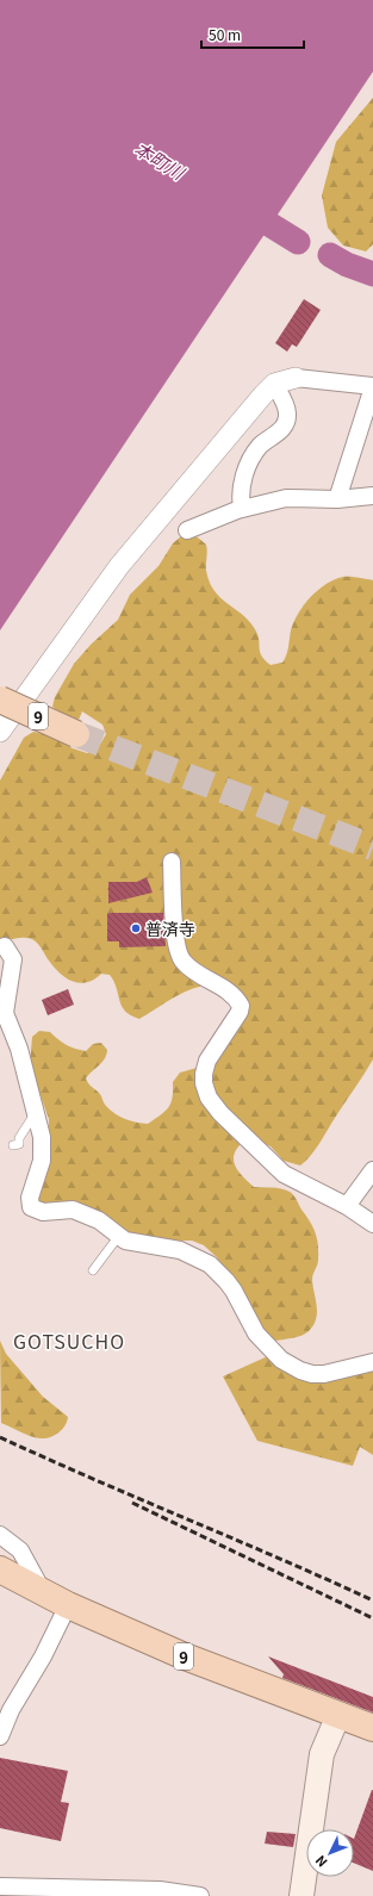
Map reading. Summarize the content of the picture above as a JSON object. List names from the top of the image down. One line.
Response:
{"streets":{"highway":["9"]},"districts":["GOTSUCHO"],"water":["本町川"],"places":["普済寺"],"scale_bar":"50 m","north":"bottom left"}
